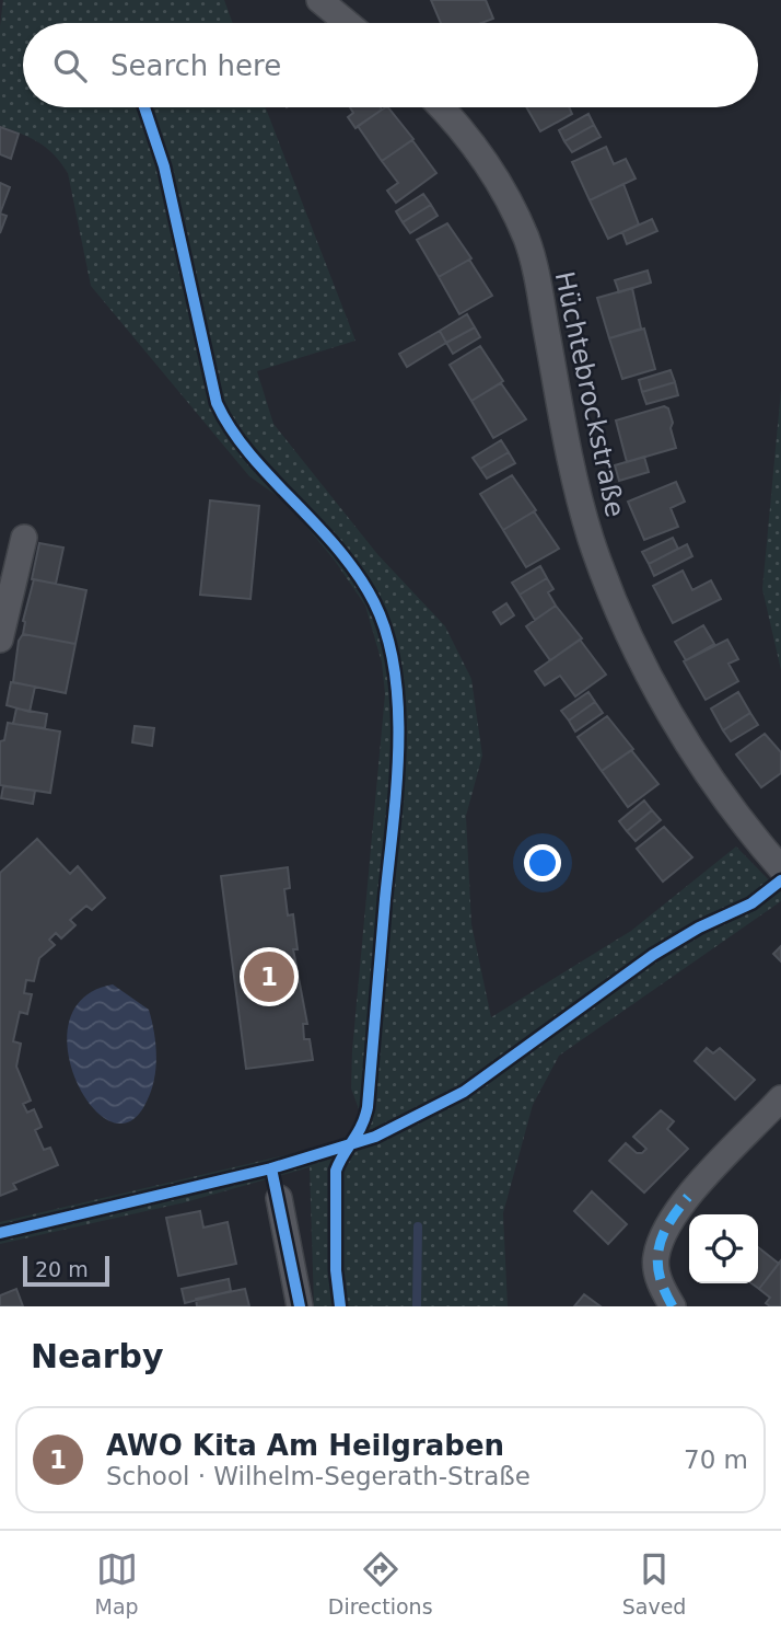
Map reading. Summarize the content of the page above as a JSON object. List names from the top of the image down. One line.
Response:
{"streets":{"street":["Hüchtebrockstraße"]},"scale_bar":"20 m","page":{"search":"Search here","pins":"1","scale":"20 m","heading":"Nearby","list":[{"mark":"1","name":"AWO Kita Am Heilgraben","note":"School · Wilhelm-Segerath-Straße","value":"70 m"}],"nav":["Map","Directions","Saved"]}}
